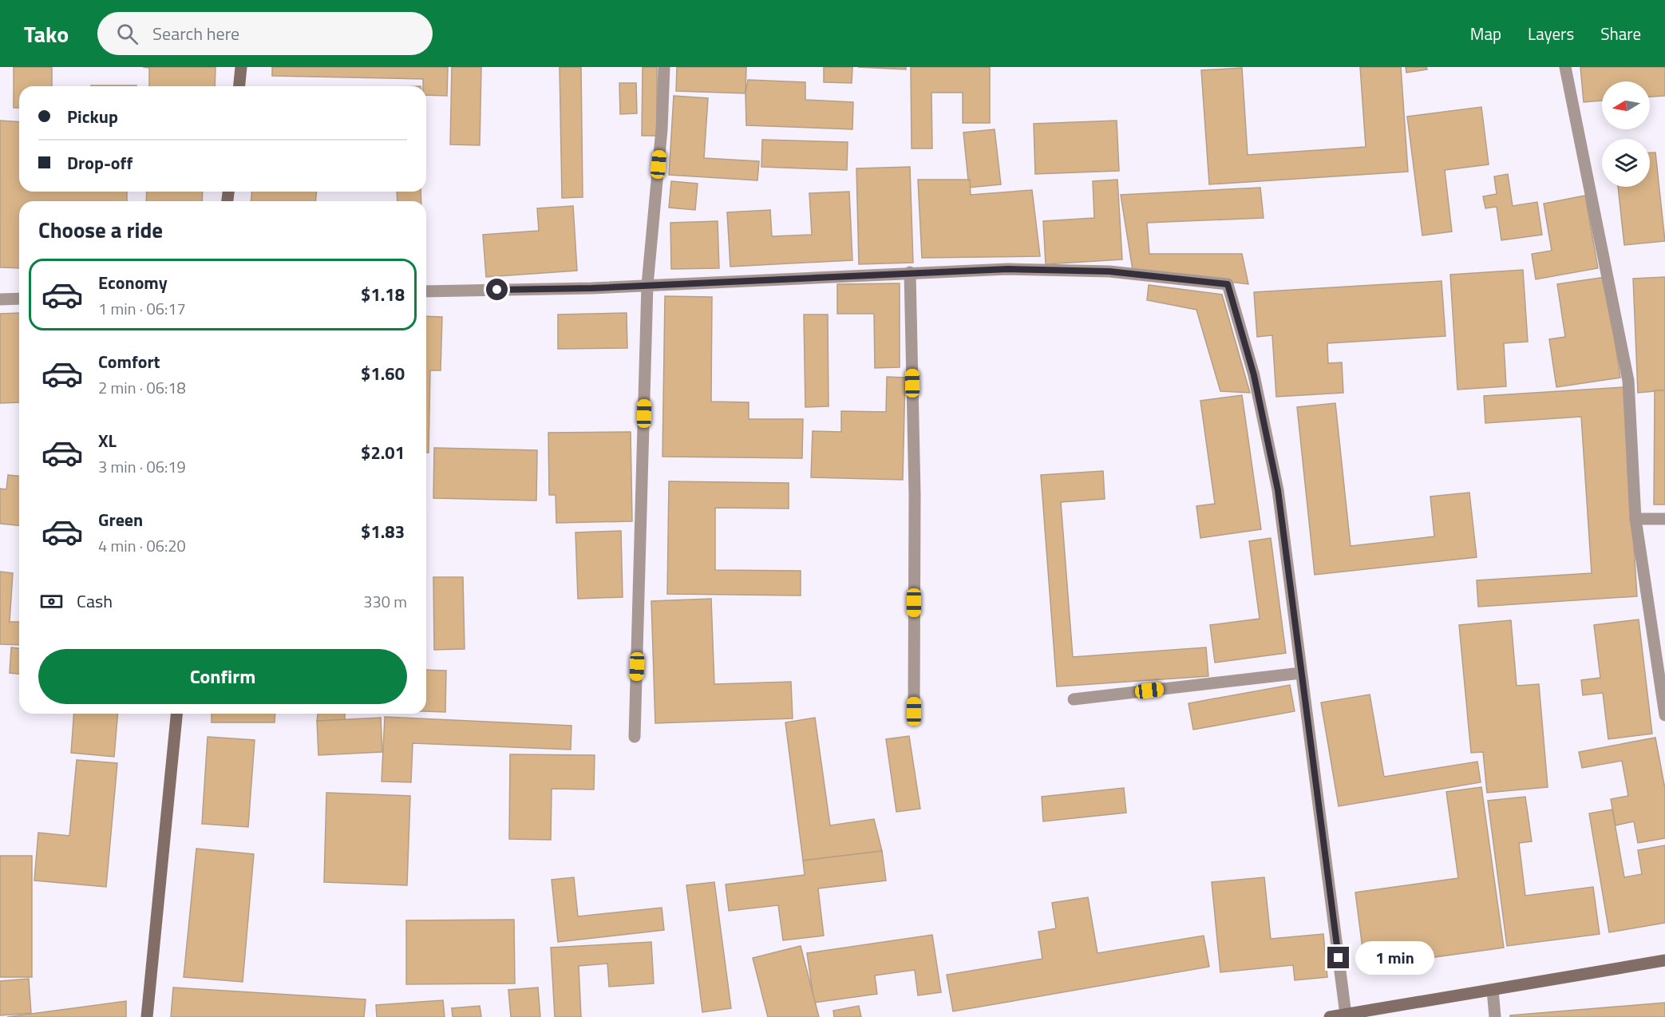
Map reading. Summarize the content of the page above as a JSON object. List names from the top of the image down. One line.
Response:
{"north":"left","page":{"header":"Tako","search":"Search here","nav":["Map","Layers","Share"],"banner":["Pickup","Drop-off"],"heading":"Choose a ride","list":[{"name":"Economy","note":"1 min · 06:17","value":"$1.18"},{"name":"Comfort","note":"2 min · 06:18","value":"$1.60"},{"name":"XL","note":"3 min · 06:19","value":"$2.01"},{"name":"Green","note":"4 min · 06:20","value":"$1.83"}],"pay":["Cash","330 m"],"buttons":"Confirm","bubble":"1 min"}}
